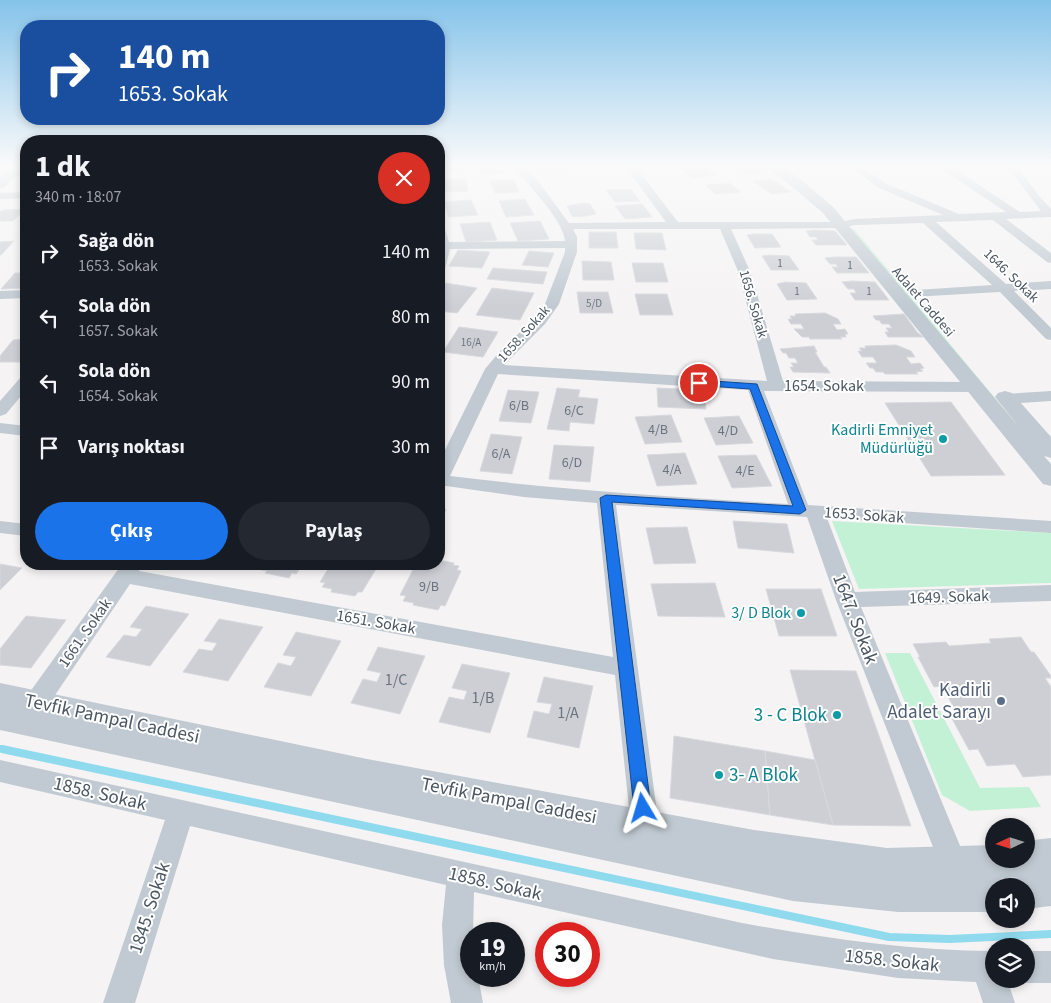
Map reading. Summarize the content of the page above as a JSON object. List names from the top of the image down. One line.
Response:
{"streets":{"street":["1646. Sokak","Adalet Caddesi","1656. Sokak","1658. Sokak","1654. Sokak","1653. Sokak","1649. Sokak","1647. Sokak","1651. Sokak","1661. Sokak","Tevfik Pampal Caddesi","1858. Sokak","1845. Sokak"]},"crossings":[["Adalet Caddesi","1654. Sokak"],["1656. Sokak","1654. Sokak"],["1658. Sokak","1654. Sokak"],["1654. Sokak","1647. Sokak"],["1653. Sokak","1647. Sokak"],["1649. Sokak","1647. Sokak"],["1647. Sokak","Tevfik Pampal Caddesi"],["1651. Sokak","1661. Sokak"],["1661. Sokak","Tevfik Pampal Caddesi"],["1858. Sokak","1845. Sokak"]],"places":["Kadirli Emniyet Müdürlüğü","3/ D Blok","Kadirli Adalet Sarayı","3 - C Blok","3- A Blok"],"house_numbers":["1","1","1","1","5/D","16/A","6/B","6/C","4/B","4/D","6/A","6/D","4/A","4/E","9/B","1/C","1/B","1/A"],"north":"left","page":{"turn":["140 m","1653. Sokak"],"heading":["1 dk","340 m · 18:07"],"list":[{"name":"Sağa dön","note":"1653. Sokak","value":"140 m"},{"name":"Sola dön","note":"1657. Sokak","value":"80 m"},{"name":"Sola dön","note":"1654. Sokak","value":"90 m"},{"name":"Varış noktası","value":"30 m"}],"buttons":["Çıkış","Paylaş"],"speed":"19 km/h","limit":"30"}}
